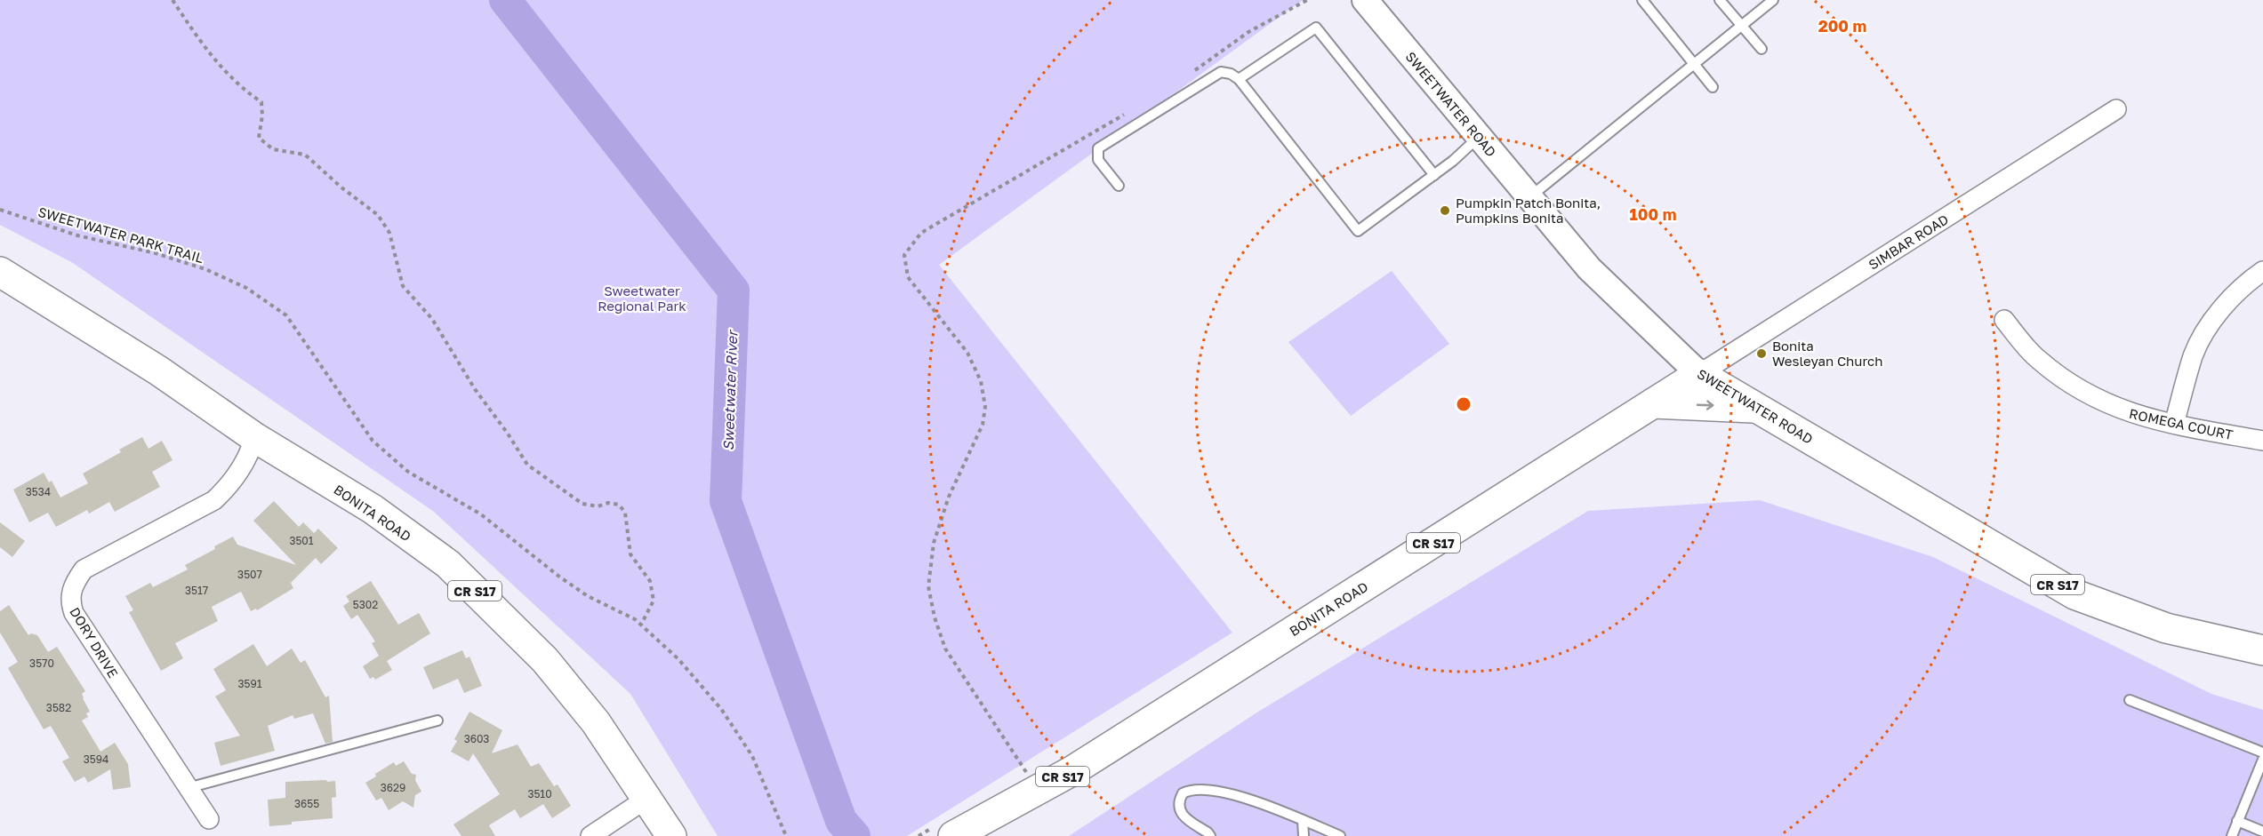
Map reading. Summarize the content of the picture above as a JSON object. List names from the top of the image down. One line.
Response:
{"streets":{"main road":["SWEETWATER ROAD","BONITA ROAD","CR S17"],"street":["SIMBAR ROAD","ROMEGA COURT","DORY DRIVE"],"path":["SWEETWATER PARK TRAIL"]},"crossings":[["SWEETWATER ROAD","SIMBAR ROAD"],["SWEETWATER ROAD","BONITA ROAD"],["SIMBAR ROAD","BONITA ROAD"],["BONITA ROAD","DORY DRIVE"]],"water":["Sweetwater River"],"parks":["Sweetwater Regional Park"],"places":["Pumpkin Patch Bonita, Pumpkins Bonita","Bonita Wesleyan Church"],"house_numbers":["3534","3501","3507","3517","5302","3570","3591","3582","3603","3594","3629","3510","3655"],"rings":["200 m","100 m"]}
